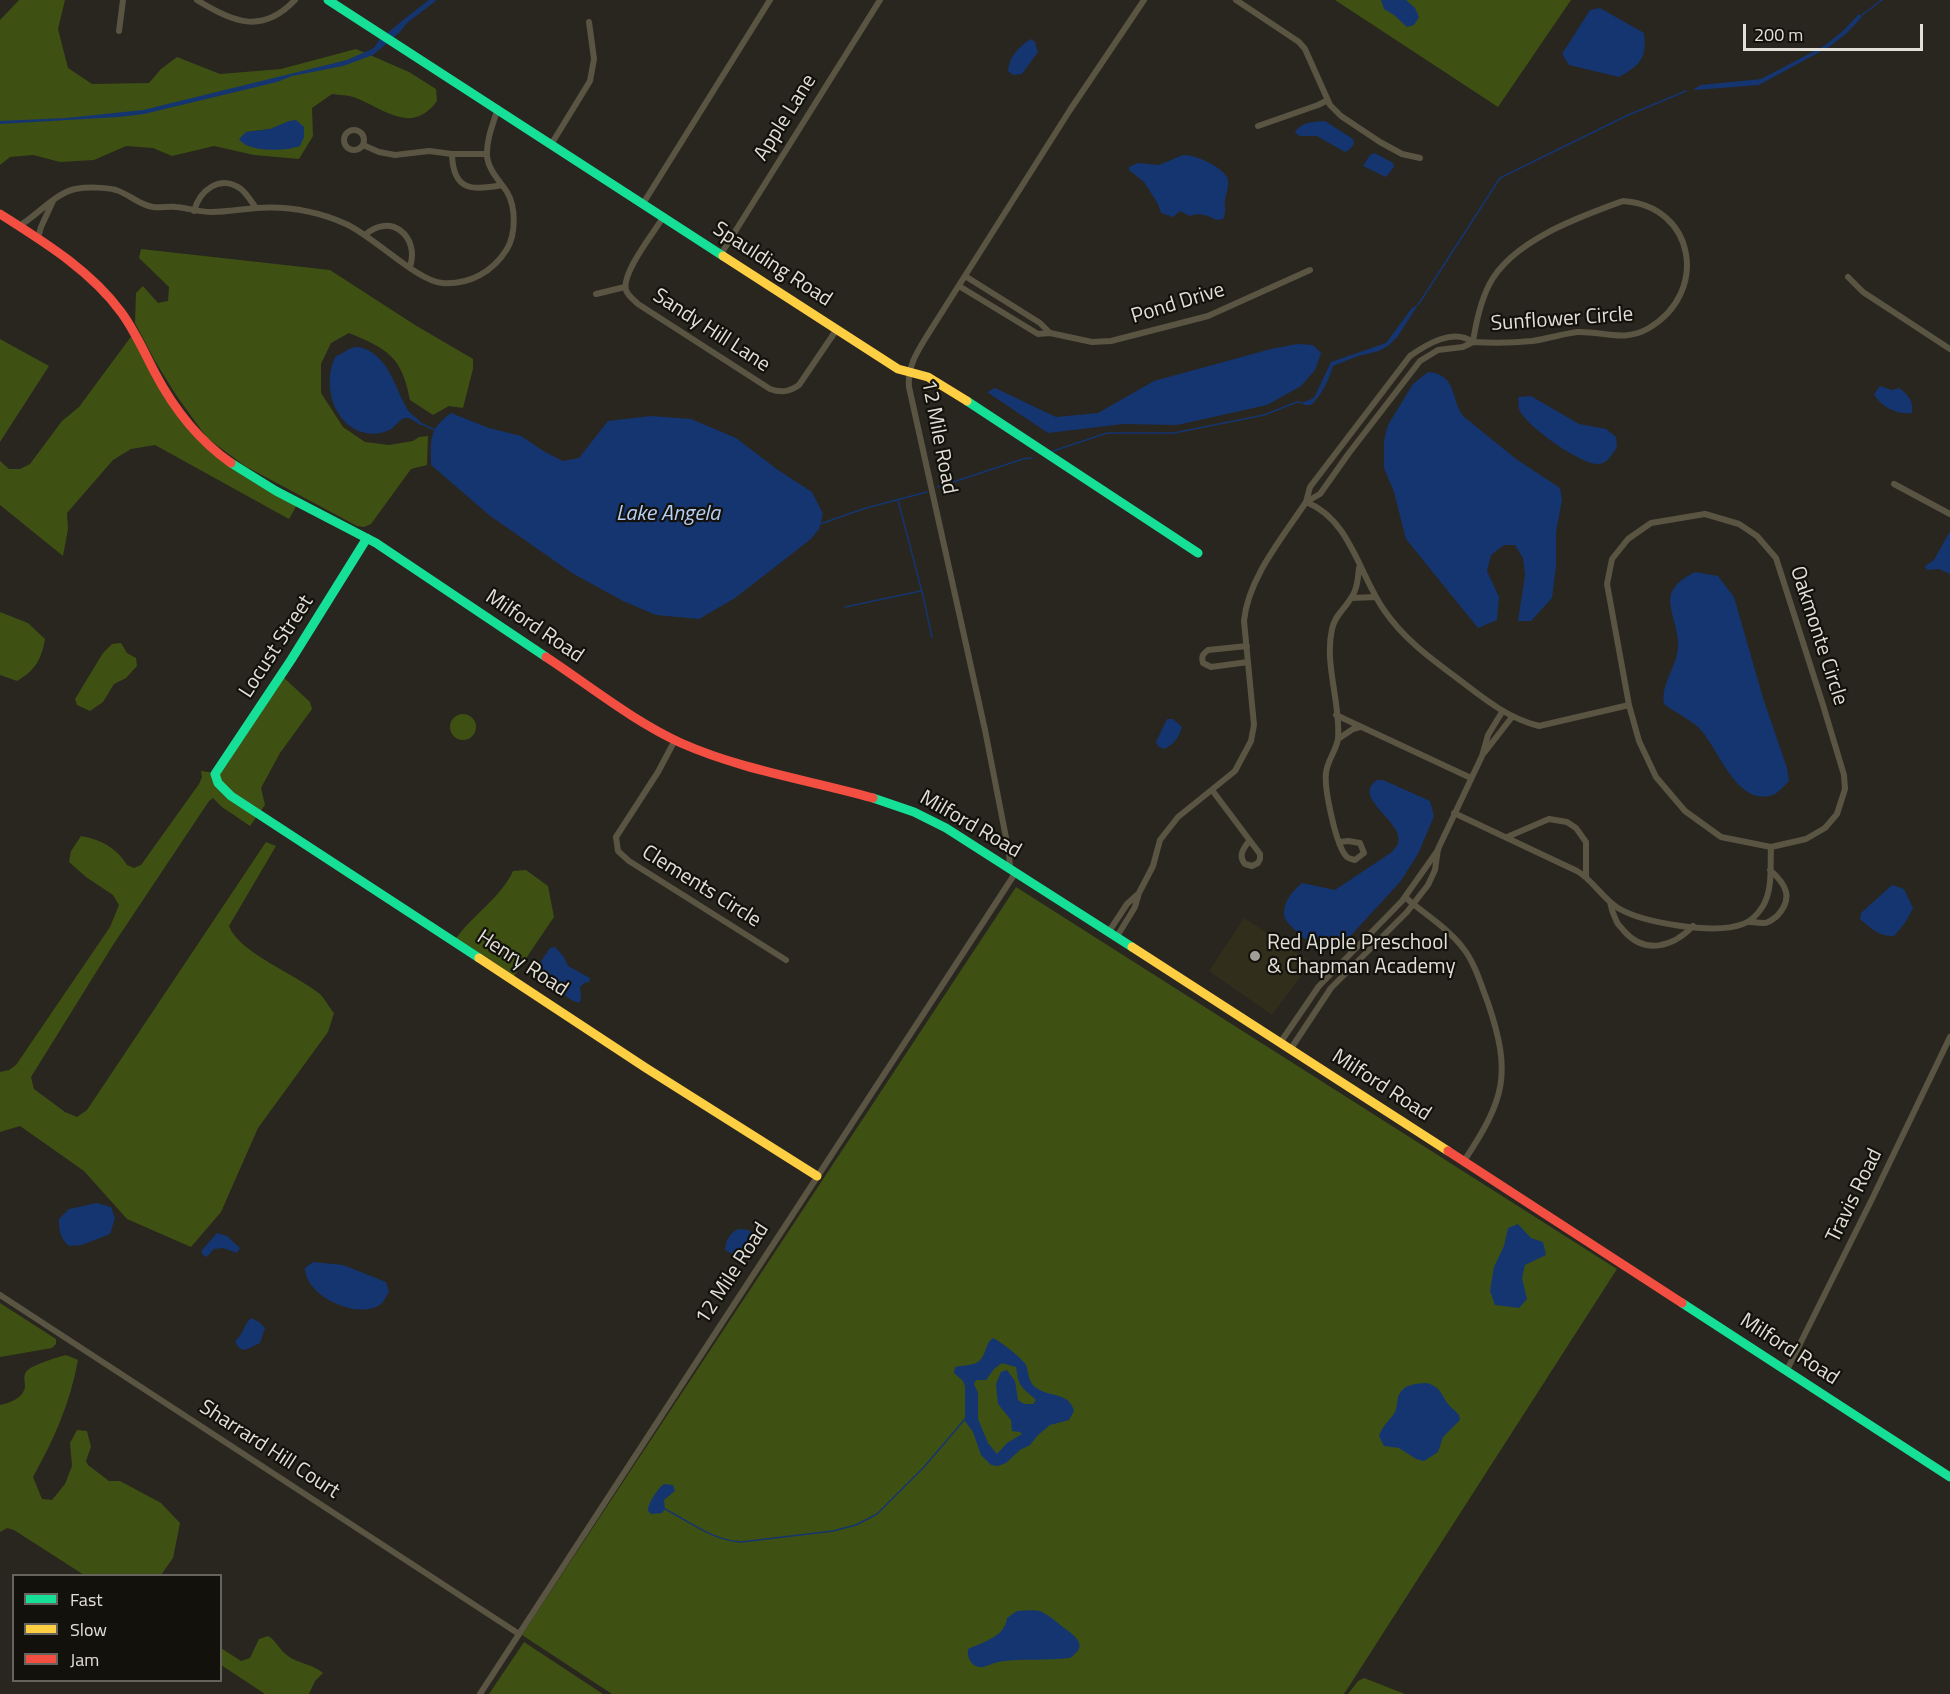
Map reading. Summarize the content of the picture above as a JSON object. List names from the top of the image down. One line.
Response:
{"streets":{"street":["Apple Lane","Spaulding Road","Pond Drive","Sunflower Circle","Sandy Hill Lane","12 Mile Road","Milford Road","Oakmonte Circle","Locust Street","Clements Circle","Henry Road","Travis Road","Sharrard Hill Court"]},"crossings":[["Apple Lane","Spaulding Road"],["Spaulding Road","Sandy Hill Lane"],["Spaulding Road","12 Mile Road"],["Pond Drive","12 Mile Road"],["12 Mile Road","Milford Road"],["12 Mile Road","Henry Road"],["12 Mile Road","Sharrard Hill Court"],["Milford Road","Locust Street"],["Milford Road","Clements Circle"],["Milford Road","Travis Road"],["Locust Street","Henry Road"]],"water":["Lake Angela"],"places":["Red Apple Preschool & Chapman Academy"],"legend":["Fast","Slow","Jam"],"scale_bar":"200 m"}
